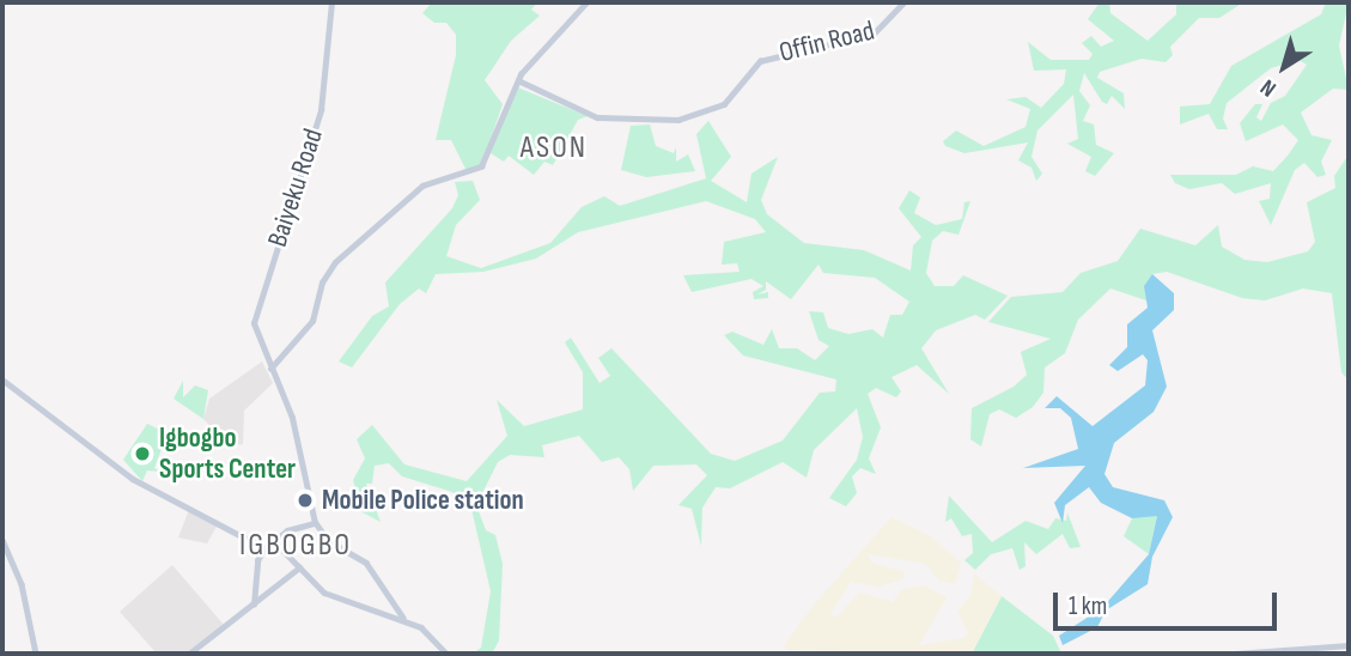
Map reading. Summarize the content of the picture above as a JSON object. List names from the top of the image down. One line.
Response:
{"streets":{"main road":["Offin Road","Baiyeku Road"]},"districts":["ASON","IGBOGBO"],"places":["Igbogbo Sports Center","Mobile Police station"],"scale_bar":"1 km","north":"bottom left"}
